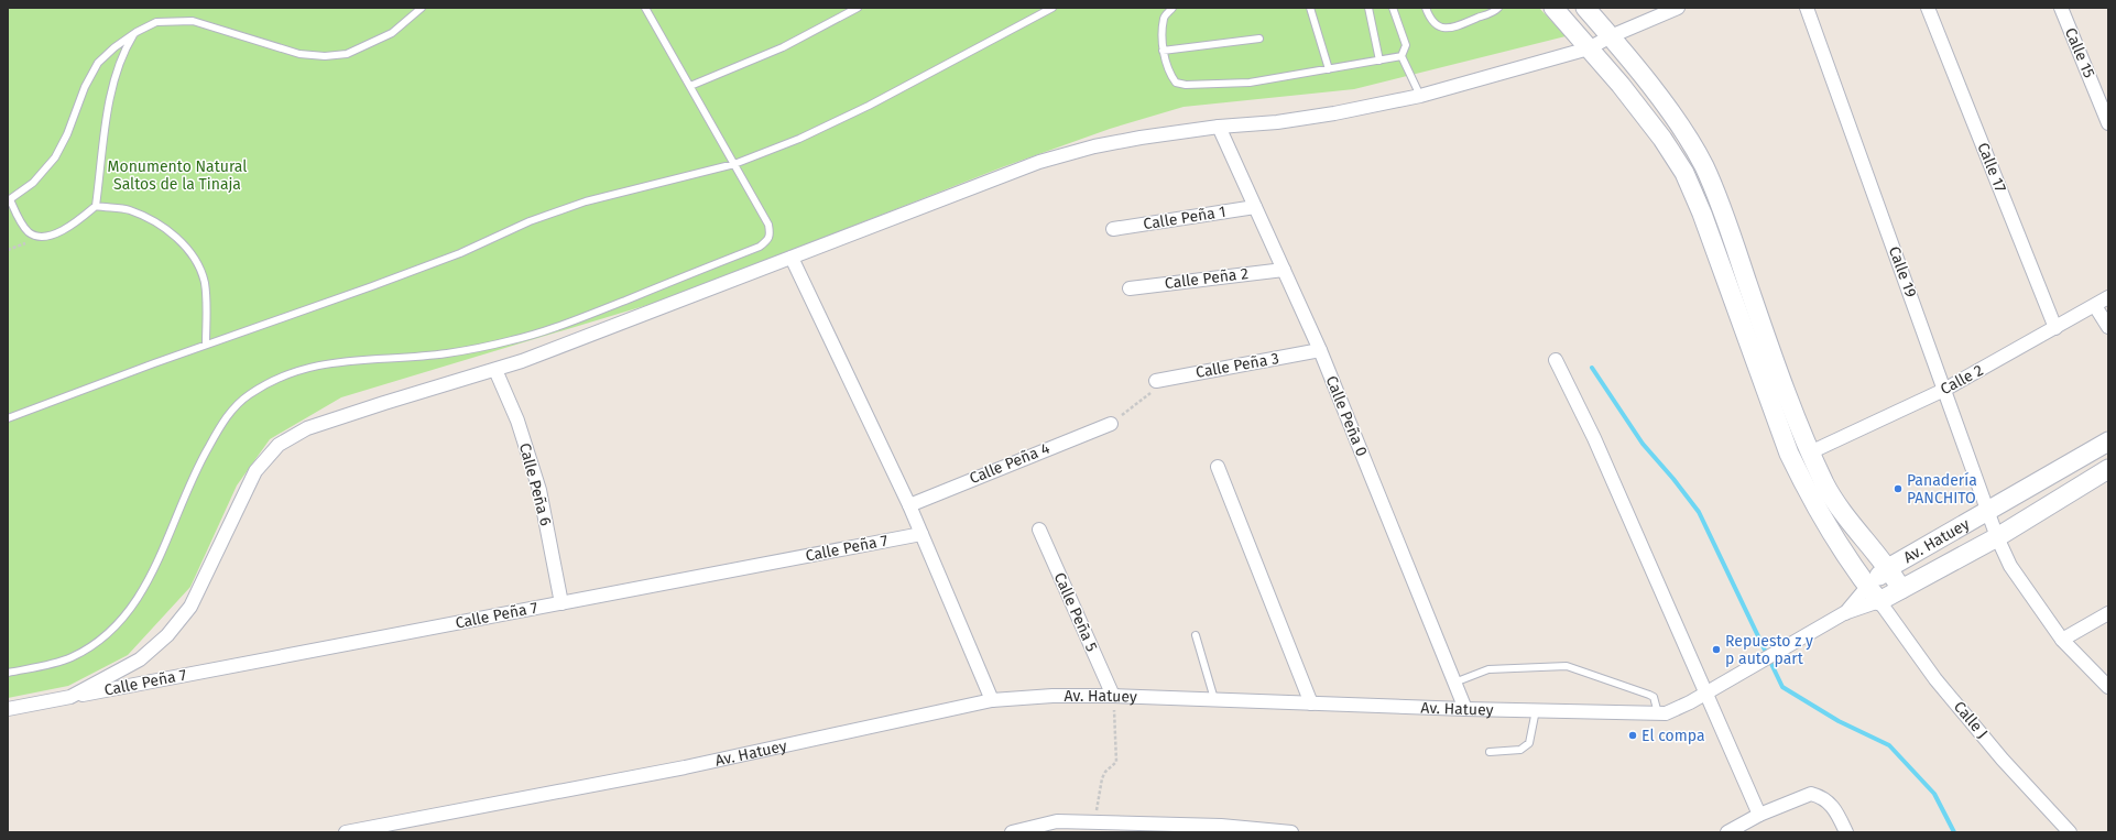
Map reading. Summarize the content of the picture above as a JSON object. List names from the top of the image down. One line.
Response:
{"streets":{"main road":["Av. Hatuey"],"street":["Calle 15","Calle 17","Calle Peña 1","Calle 19","Calle Peña 2","Calle Peña 3","Calle 2","Calle Peña 0","Calle Peña 4","Calle Peña 6","Calle Peña 7","Calle Peña 5","Calle J"]},"crossings":[["Calle 17","Calle 2"],["Calle Peña 1","Calle Peña 0"],["Calle 19","Calle 2"],["Calle 19","Av. Hatuey"],["Calle Peña 2","Calle Peña 0"],["Calle Peña 3","Calle Peña 0"],["Calle Peña 0","Av. Hatuey"],["Calle Peña 6","Calle Peña 7"],["Av. Hatuey","Calle Peña 5"],["Av. Hatuey","Calle J"]],"parks":["Monumento Natural Saltos de la Tinaja"],"places":["Panadería PANCHITO","Repuesto z y p auto part","El compa"]}
